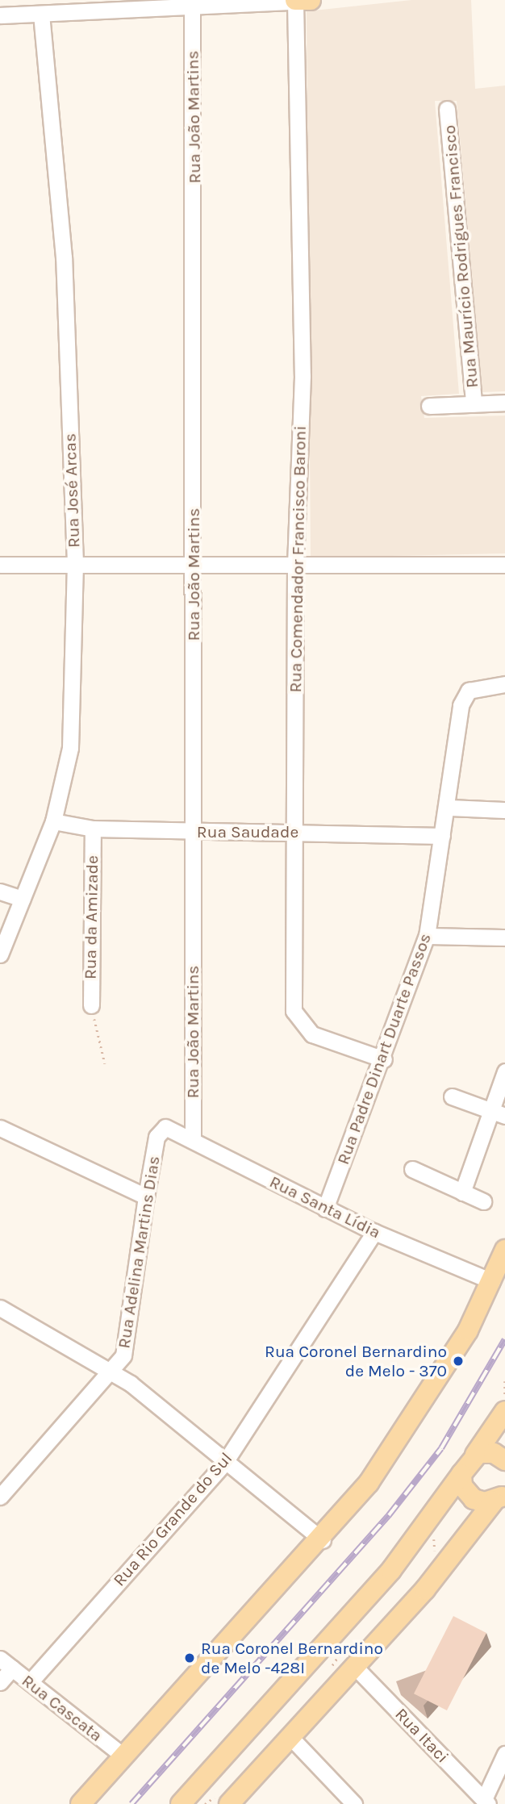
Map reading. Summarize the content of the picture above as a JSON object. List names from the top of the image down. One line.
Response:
{"streets":{"street":["Rua João Martins","Rua Maurício Rodrigues Francisco","Rua José Arcas","Rua Comendador Francisco Baroni","Rua Saudade","Rua da Amizade","Rua Padre Dinart Duarte Passos","Rua Santa Lídia","Rua Adelina Martins Dias","Rua Rio Grande do Sul","Rua Cascata","Rua Itaci"]},"crossings":[["Rua João Martins","Rua Saudade"],["Rua João Martins","Rua Santa Lídia"],["Rua José Arcas","Rua Saudade"],["Rua Comendador Francisco Baroni","Rua Saudade"],["Rua Comendador Francisco Baroni","Rua Padre Dinart Duarte Passos"],["Rua Saudade","Rua da Amizade"],["Rua Saudade","Rua Padre Dinart Duarte Passos"],["Rua Padre Dinart Duarte Passos","Rua Santa Lídia"],["Rua Santa Lídia","Rua Adelina Martins Dias"],["Rua Santa Lídia","Rua Rio Grande do Sul"],["Rua Rio Grande do Sul","Rua Cascata"]],"places":["Rua Coronel Bernardino de Melo - 370","Rua Coronel Bernardino de Melo -428I"]}
